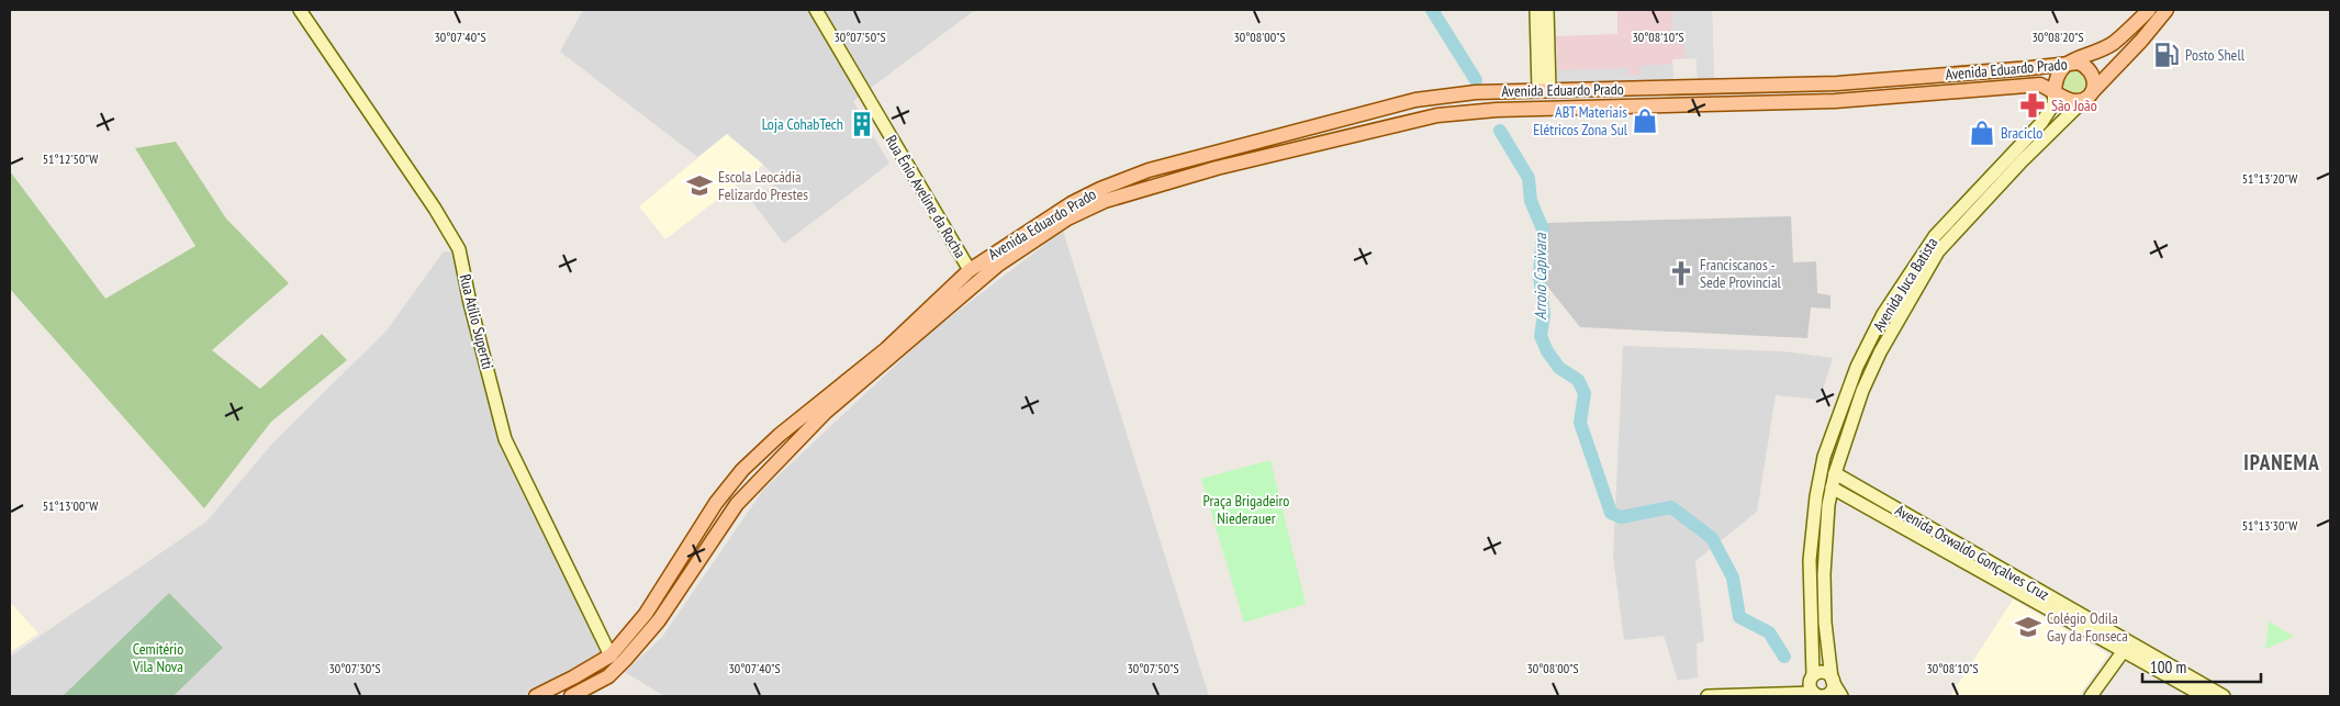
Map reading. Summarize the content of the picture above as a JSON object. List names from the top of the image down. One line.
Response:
{"streets":{"main road":["Avenida Eduardo Prado","Avenida Juca Batista"],"street":["Rua Ênio Aveline da Rocha","Rua Atílio Supertti","Avenida Oswaldo Gonçalves Cruz"]},"crossings":[["Avenida Eduardo Prado","Rua Ênio Aveline da Rocha"],["Avenida Eduardo Prado","Avenida Juca Batista"],["Avenida Eduardo Prado","Rua Atílio Supertti"],["Avenida Juca Batista","Avenida Oswaldo Gonçalves Cruz"]],"districts":["IPANEMA"],"water":["Arroio Capivara"],"parks":["Praça Brigadeiro Niederauer","Cemitério Vila Nova"],"places":{"fuel station":["Posto Shell"],"pharmacy":["São João"],"shop":["ABT Materiais Elétricos Zona Sul","Braciclo"],"building":["Loja CohabTech"],"school or university":["Escola Leocádia Felizardo Prestes","Colégio Odila Gay da Fonseca"],"church":["Franciscanos - Sede Provincial"]},"scale_bar":"100 m","coordinates":["30°07'40\"S","30°07'50\"S","30°08'00\"S","30°08'10\"S","30°08'20\"S","51°12'50\"W","51°13'20\"W","51°13'00\"W","51°13'30\"W","30°07'30\"S"]}
